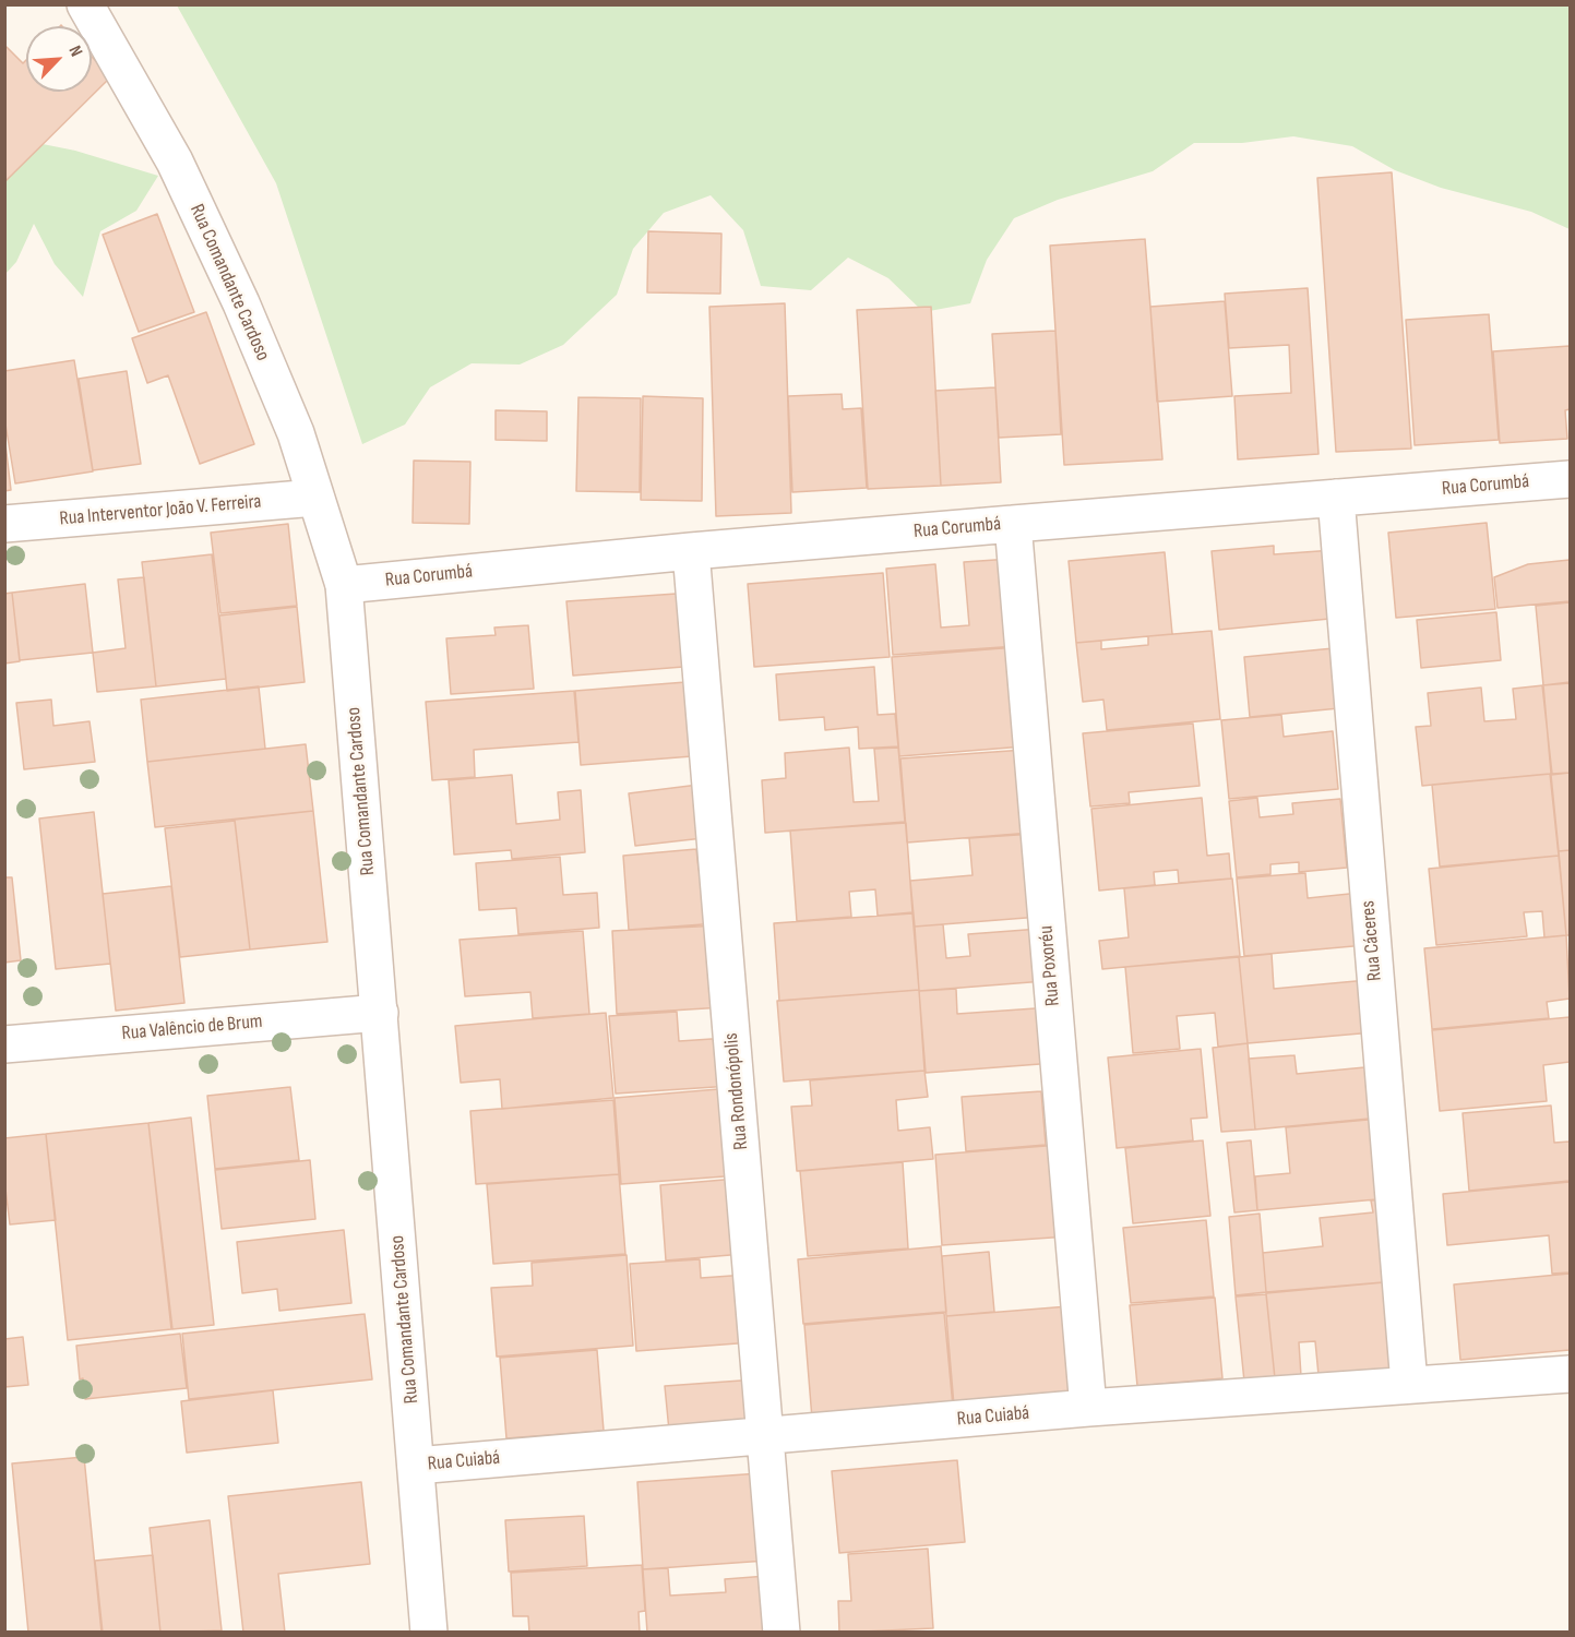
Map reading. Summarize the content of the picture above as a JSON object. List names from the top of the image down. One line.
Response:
{"streets":{"street":["Rua Comandante Cardoso","Rua Corumbá","Rua Interventor João V. Ferreira","Rua Cáceres","Rua Poxoréu","Rua Valêncio de Brum","Rua Rondonópolis","Rua Cuiabá"]},"crossings":[["Rua Comandante Cardoso","Rua Corumbá"],["Rua Comandante Cardoso","Rua Interventor João V. Ferreira"],["Rua Comandante Cardoso","Rua Valêncio de Brum"],["Rua Comandante Cardoso","Rua Cuiabá"],["Rua Corumbá","Rua Cáceres"],["Rua Corumbá","Rua Poxoréu"],["Rua Corumbá","Rua Rondonópolis"],["Rua Cáceres","Rua Cuiabá"],["Rua Poxoréu","Rua Cuiabá"],["Rua Rondonópolis","Rua Cuiabá"]],"north":"top right"}
